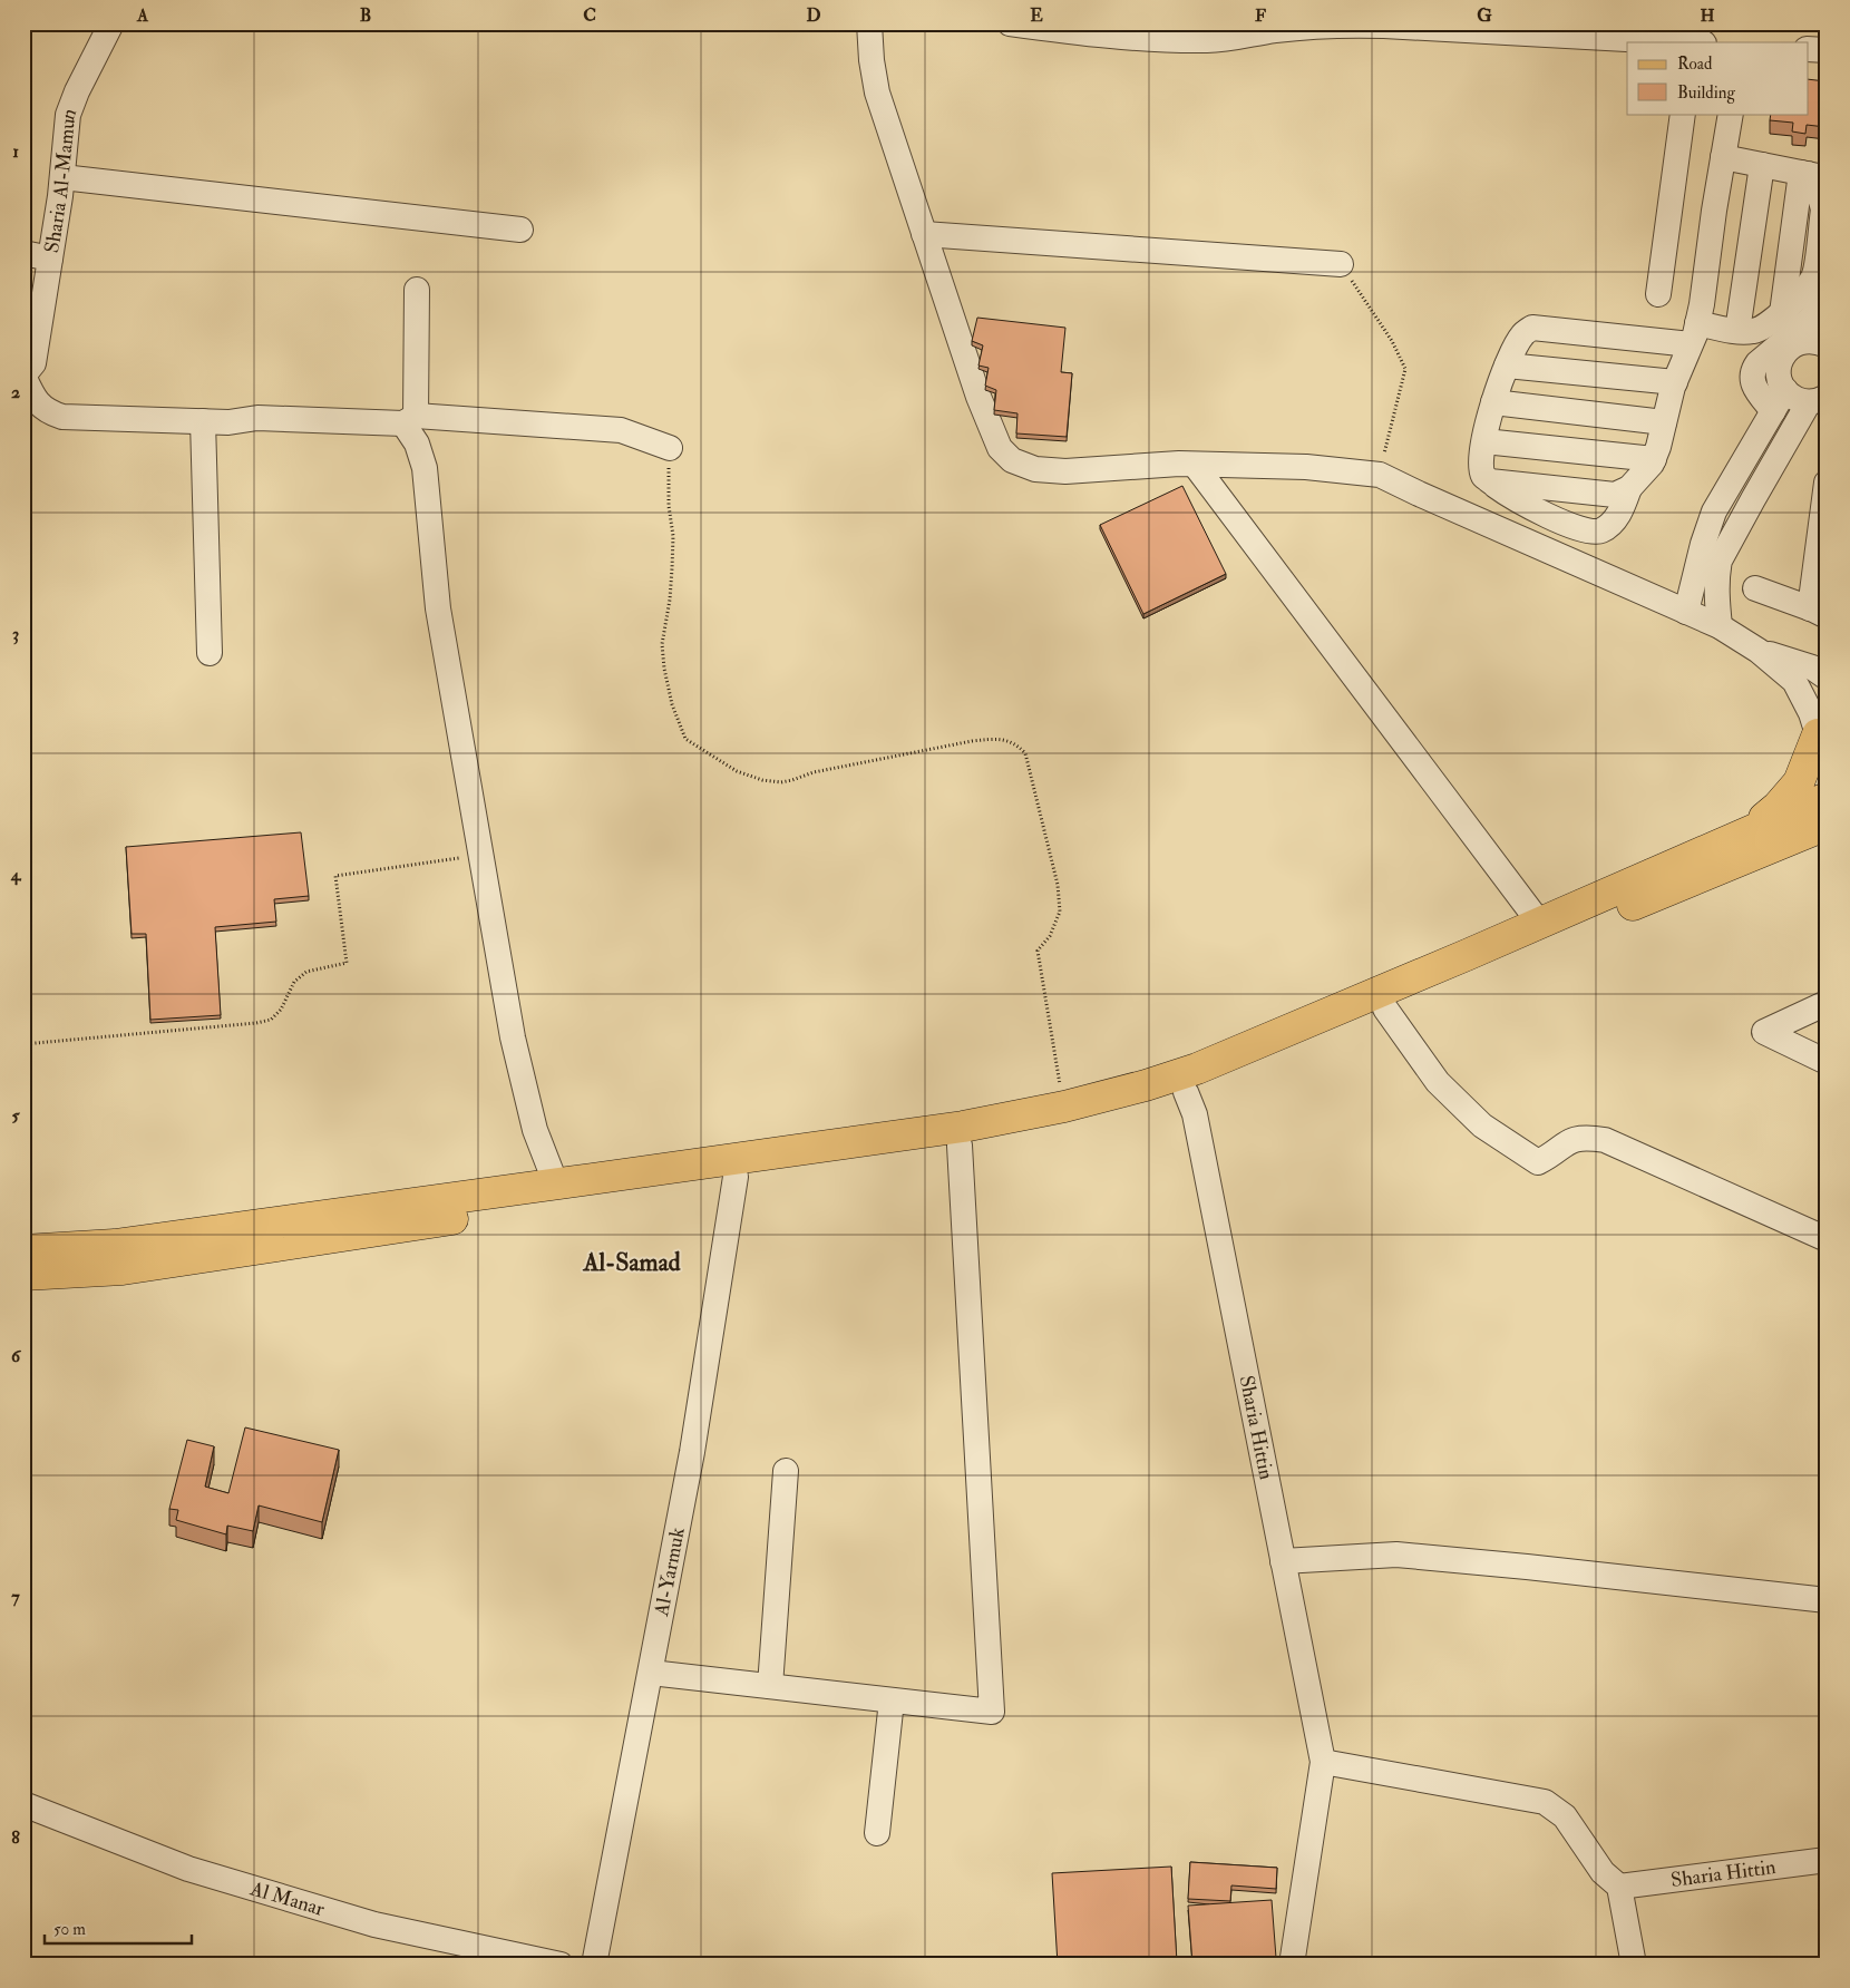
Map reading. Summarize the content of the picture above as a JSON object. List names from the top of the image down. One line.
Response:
{"streets":{"street":["Sharia Al-Mamun","Sharia Hittin","Al-Yarmuk","Al Manar"]},"districts":["Al-Samad"],"legend":["Road","Building"],"scale_bar":"50 m","grid":{"columns":["A","B","C","D","E","F","G","H"],"rows":["1","2","3","4","5","6","7","8"]}}
